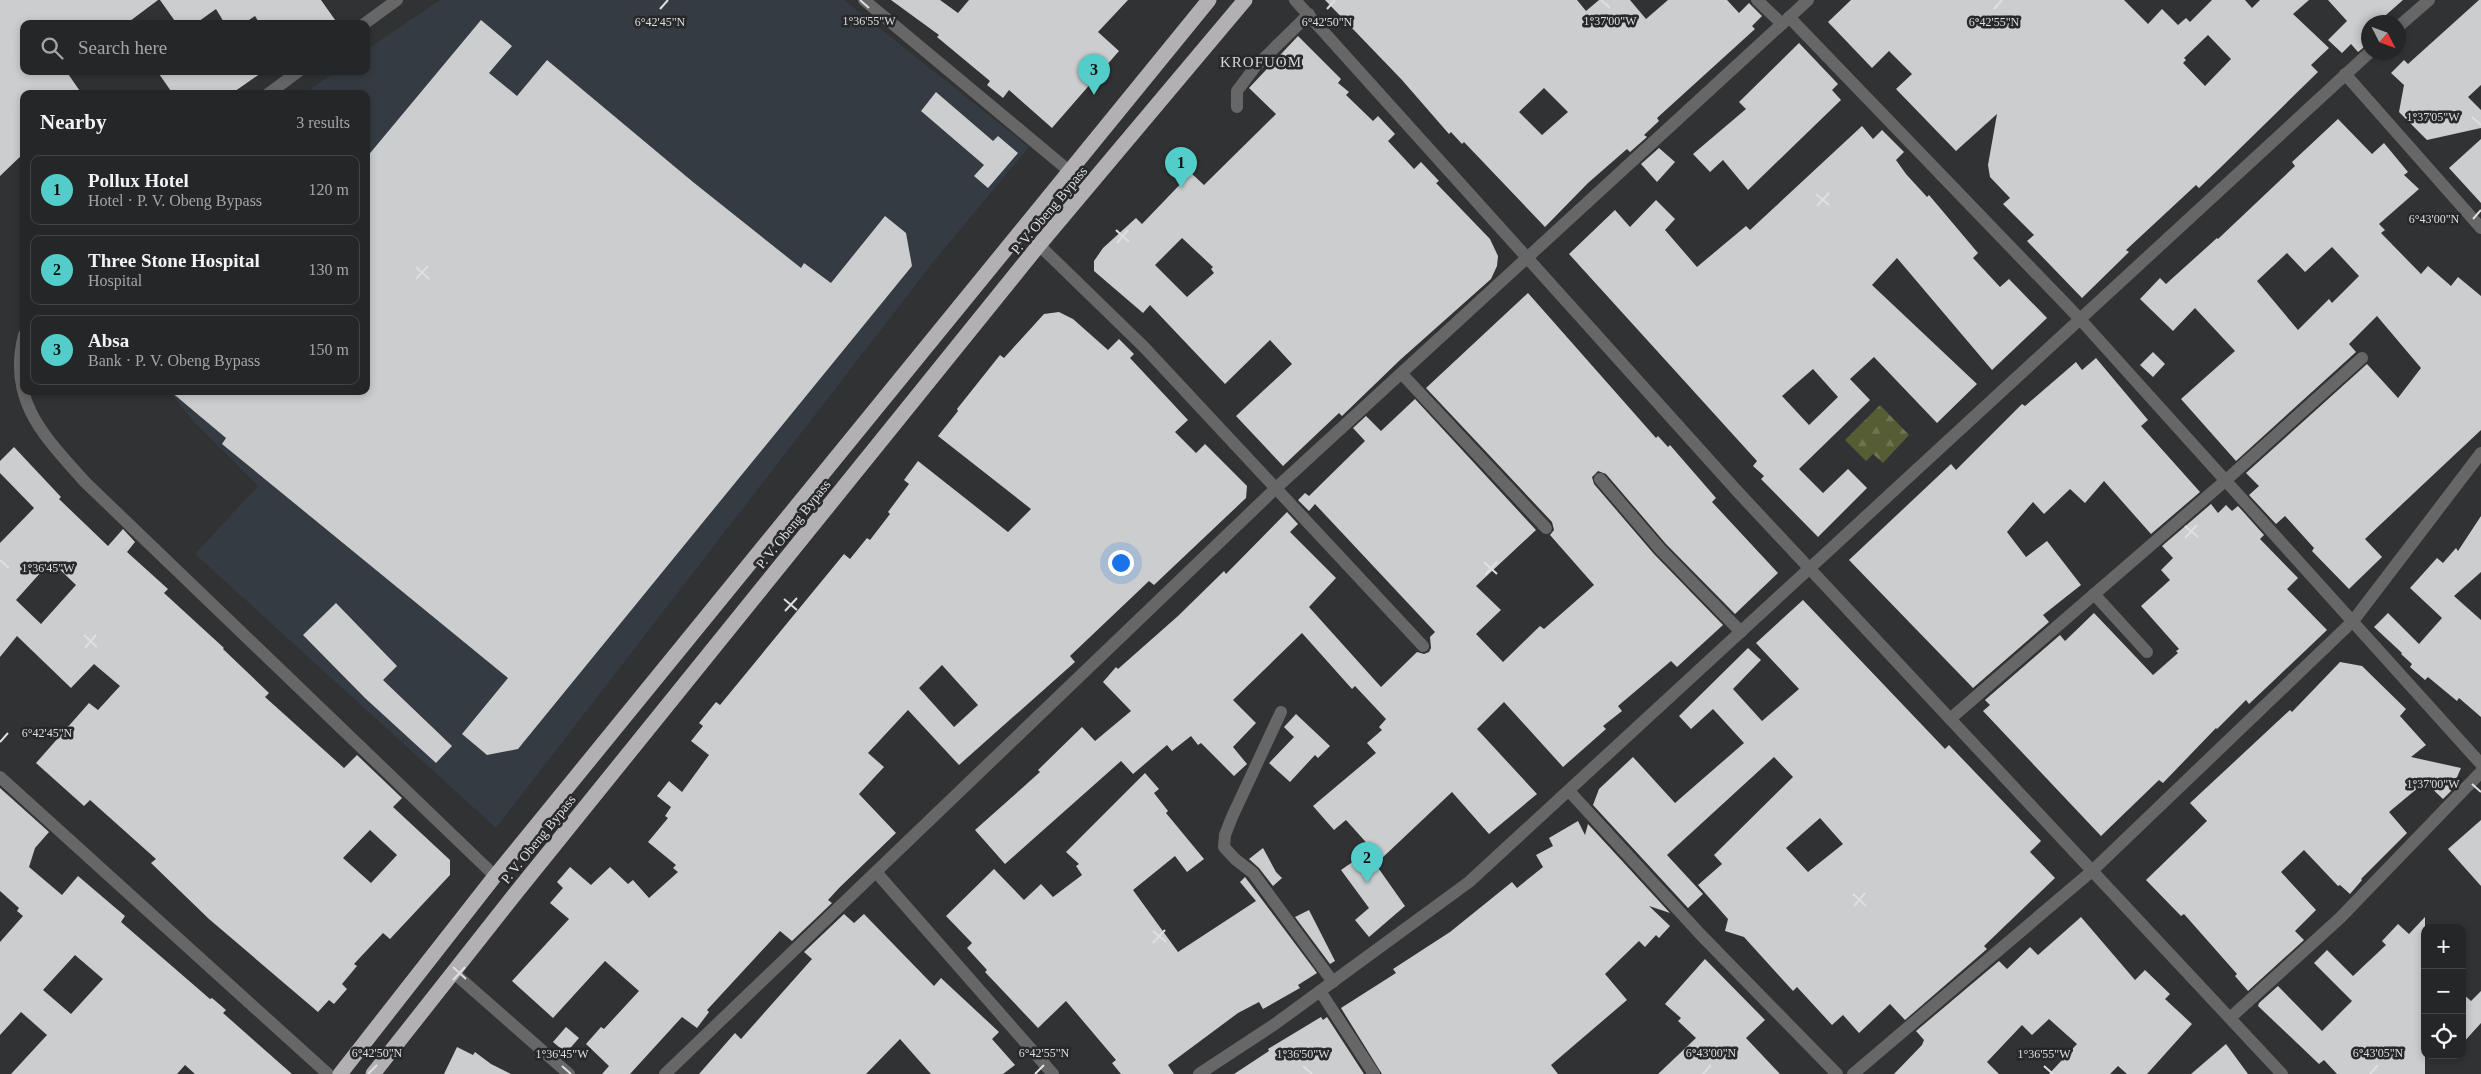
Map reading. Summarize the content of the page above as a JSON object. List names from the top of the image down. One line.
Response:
{"streets":{"highway":["P. V. Obeng Bypass"]},"districts":["KROFUOM"],"north":"bottom right","page":{"search":"Search here","pins":["3","1","2"],"heading":["Nearby","3 results"],"list":[{"mark":"1","name":"Pollux Hotel","note":"Hotel · P. V. Obeng Bypass","value":"120 m"},{"mark":"2","name":"Three Stone Hospital","note":"Hospital","value":"130 m"},{"mark":"3","name":"Absa","note":"Bank · P. V. Obeng Bypass","value":"150 m"}],"map_buttons":["+","−"]},"coordinates":["1°36'55\"W","1°37'00\"W","6°42'45\"N","6°42'50\"N","6°42'55\"N","1°37'05\"W","6°43'00\"N","1°36'45\"W","6°43'05\"N","1°36'50\"W"]}
